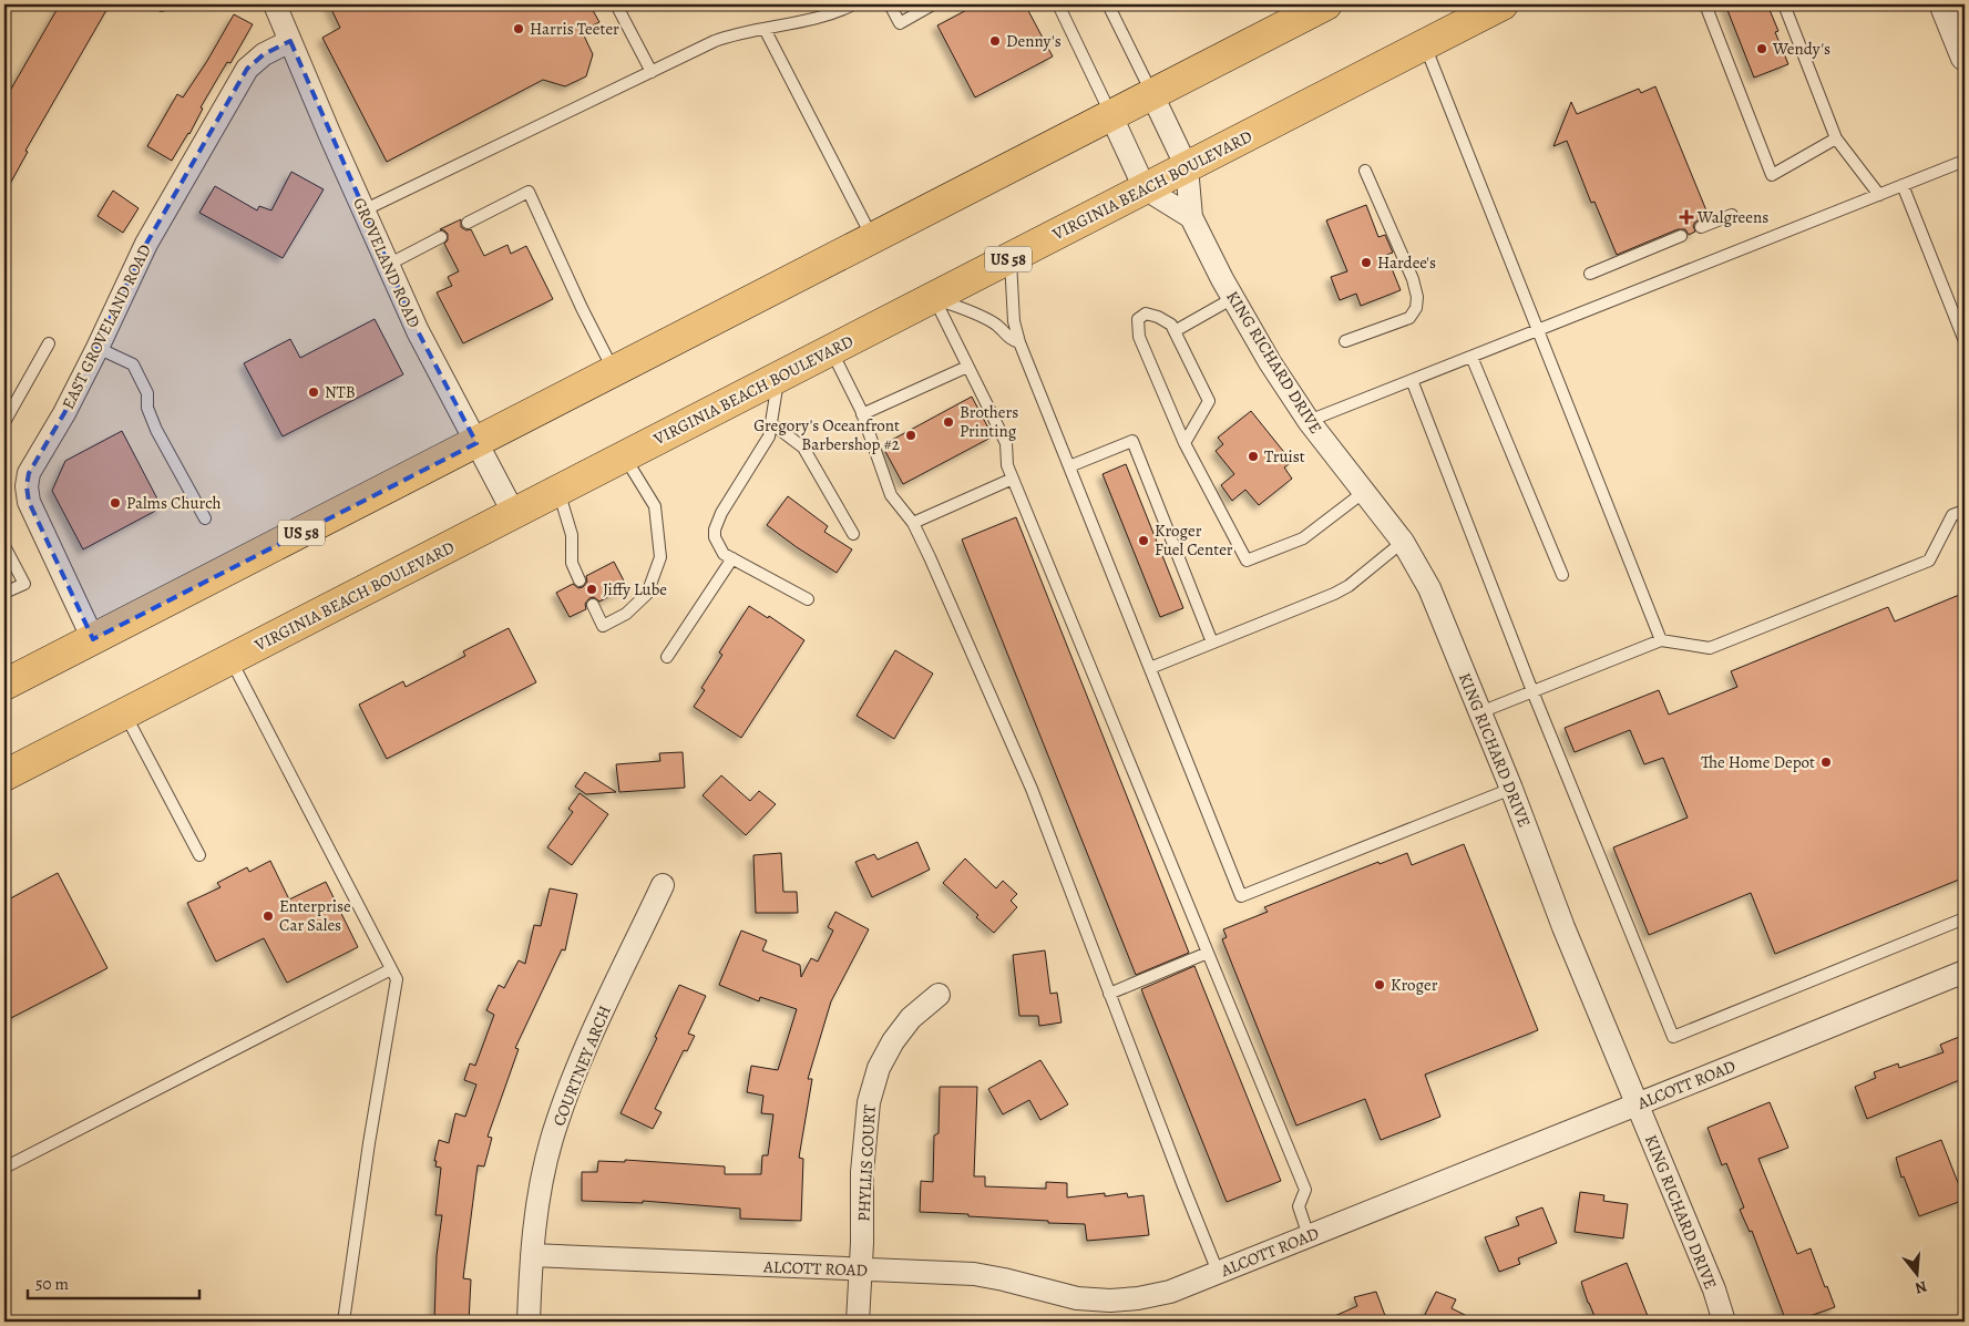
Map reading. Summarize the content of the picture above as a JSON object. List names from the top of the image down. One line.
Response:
{"streets":{"main road":["VIRGINIA BEACH BOULEVARD","US 58"],"street":["GROVELAND ROAD","EAST GROVELAND ROAD","KING RICHARD DRIVE","COURTNEY ARCH","ALCOTT ROAD","PHYLLIS COURT"]},"crossings":[["VIRGINIA BEACH BOULEVARD","GROVELAND ROAD"],["VIRGINIA BEACH BOULEVARD","KING RICHARD DRIVE"],["US 58","GROVELAND ROAD"],["US 58","EAST GROVELAND ROAD"],["GROVELAND ROAD","EAST GROVELAND ROAD"],["KING RICHARD DRIVE","ALCOTT ROAD"],["COURTNEY ARCH","ALCOTT ROAD"],["ALCOTT ROAD","PHYLLIS COURT"]],"places":{"other":["Harris Teeter","Denny's","Wendy's","Hardee's","NTB","Brothers Printing","Gregory's Oceanfront Barbershop #2","Truist","Palms Church","Kroger Fuel Center","Jiffy Lube","The Home Depot","Enterprise Car Sales","Kroger"],"health":["Walgreens"]},"scale_bar":"50 m","north":"bottom"}
